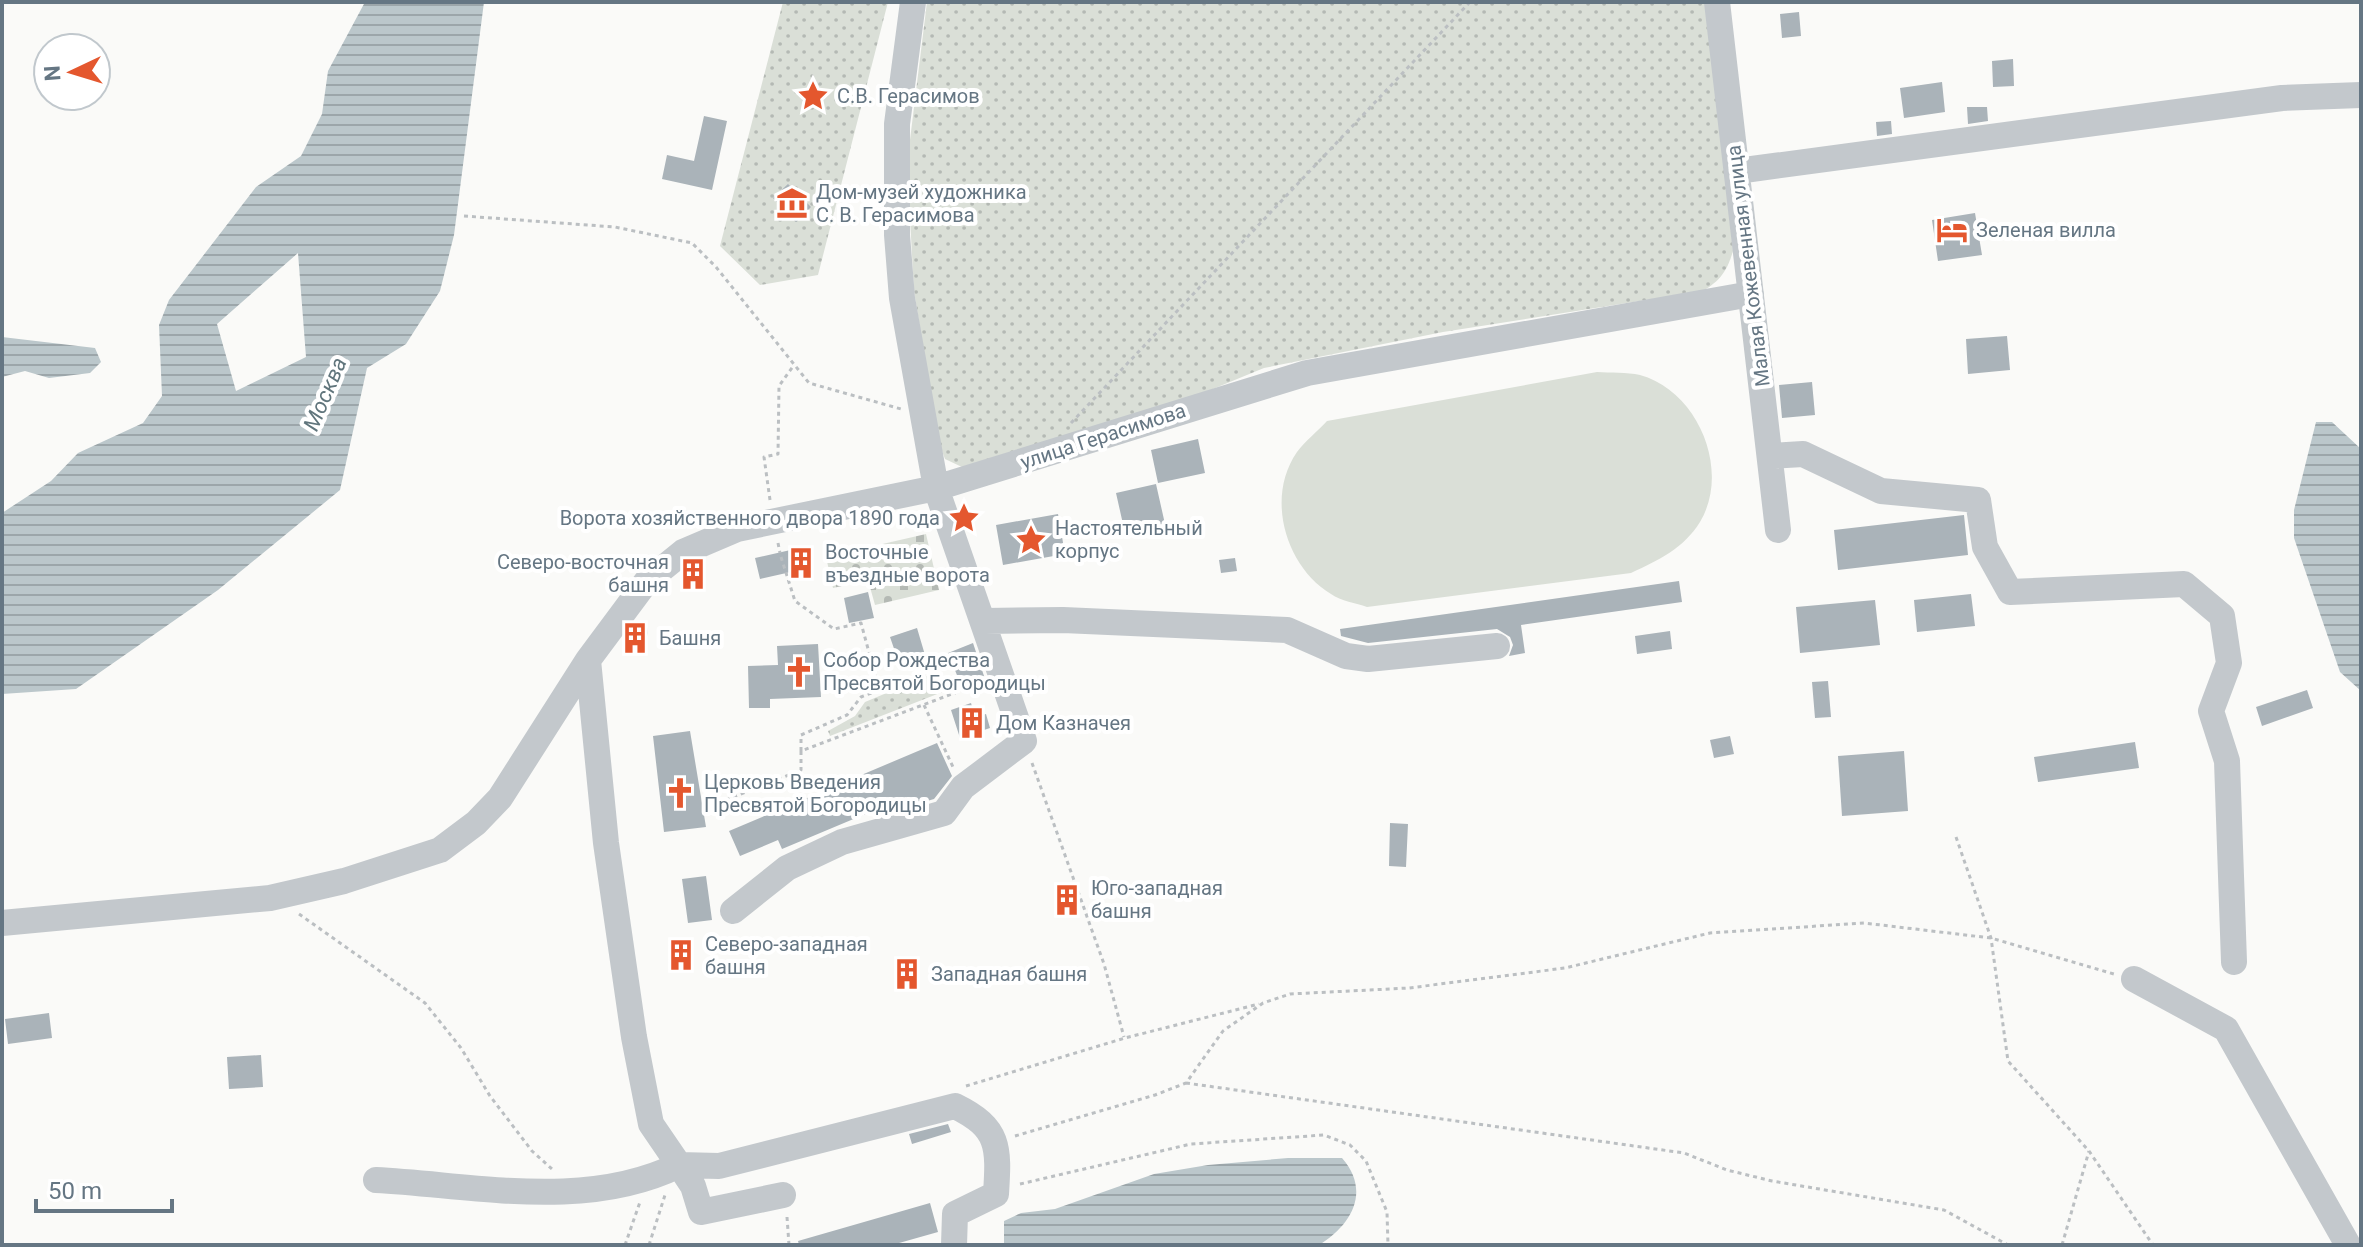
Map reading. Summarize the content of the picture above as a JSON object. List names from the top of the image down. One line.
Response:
{"streets":{"street":["Малая Кожевенная улица","улица Герасимова"]},"crossings":[["Малая Кожевенная улица","улица Герасимова"]],"water":["Москва"],"places":{"place":["С.В. Герасимов","Ворота хозяйственного двора 1890 года","Настоятельный корпус"],"museum":["Дом-музей художника С. В. Герасимова"],"hotel":["Зеленая вилла"],"building":["Восточные въездные ворота","Северо-восточная башня","Башня","Дом Казначея","Юго-западная башня","Северо-западная башня","Западная башня"],"church":["Собор Рождества Пресвятой Богородицы","Церковь Введения Пресвятой Богородицы"]},"scale_bar":"50 m","north":"left"}
